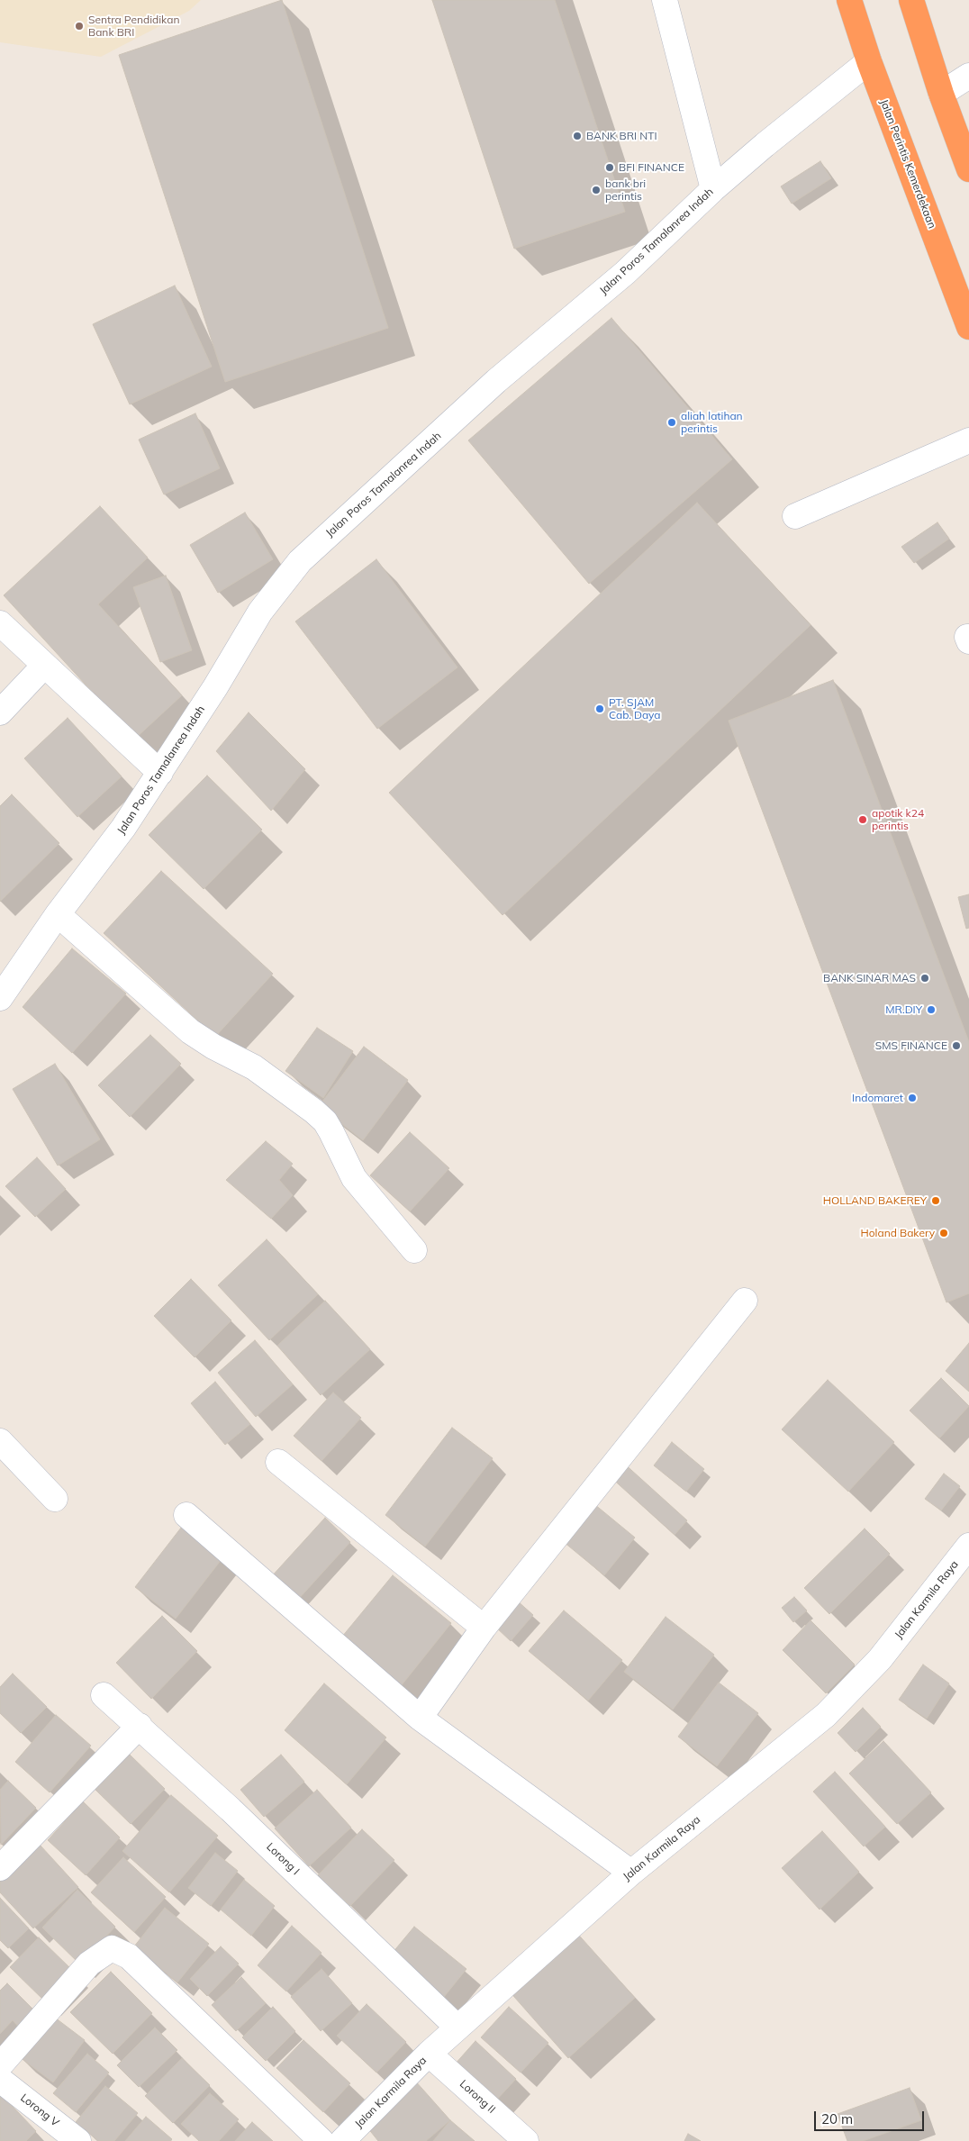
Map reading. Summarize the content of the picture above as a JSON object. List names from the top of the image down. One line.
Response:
{"streets":{"highway":["Jalan Perintis Kemerdekaan"],"street":["Jalan Poros Tamalanrea Indah","Jalan Karmila Raya","Lorong I","Lorong II","Lorong V"]},"crossings":[["Jalan Perintis Kemerdekaan","Jalan Poros Tamalanrea Indah"],["Jalan Karmila Raya","Lorong I"],["Jalan Karmila Raya","Lorong II"]],"places":["Sentra Pendidikan Bank BRI","BANK BRI NTI","BFI FINANCE","bank bri perintis","aliah latihan perintis","PT. SJAM Cab. Daya","apotik k24 perintis","BANK SINAR MAS","MR.DIY","SMS FINANCE","Indomaret","HOLLAND BAKEREY","Holand Bakery"],"scale_bar":"20 m"}
